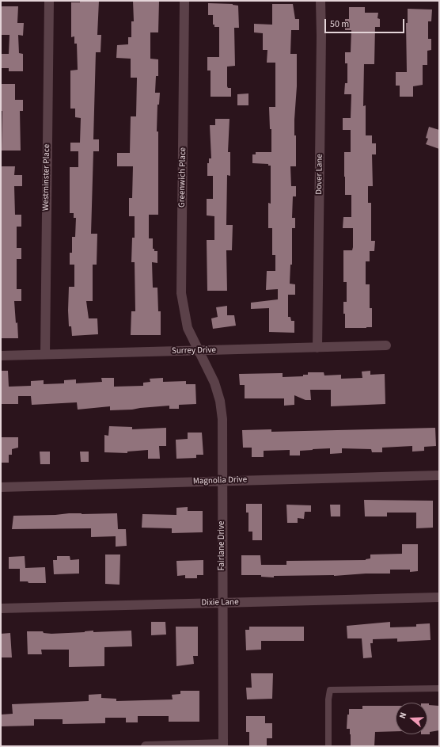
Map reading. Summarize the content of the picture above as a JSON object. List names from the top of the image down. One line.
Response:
{"streets":{"street":["Dover Lane","Westminster Place","Greenwich Place","Surrey Drive","Magnolia Drive","Fairlane Drive","Dixie Lane"]},"crossings":[["Dover Lane","Surrey Drive"],["Westminster Place","Surrey Drive"],["Greenwich Place","Surrey Drive"],["Greenwich Place","Fairlane Drive"],["Surrey Drive","Fairlane Drive"],["Magnolia Drive","Fairlane Drive"],["Fairlane Drive","Dixie Lane"]],"scale_bar":"50 m","north":"left"}
